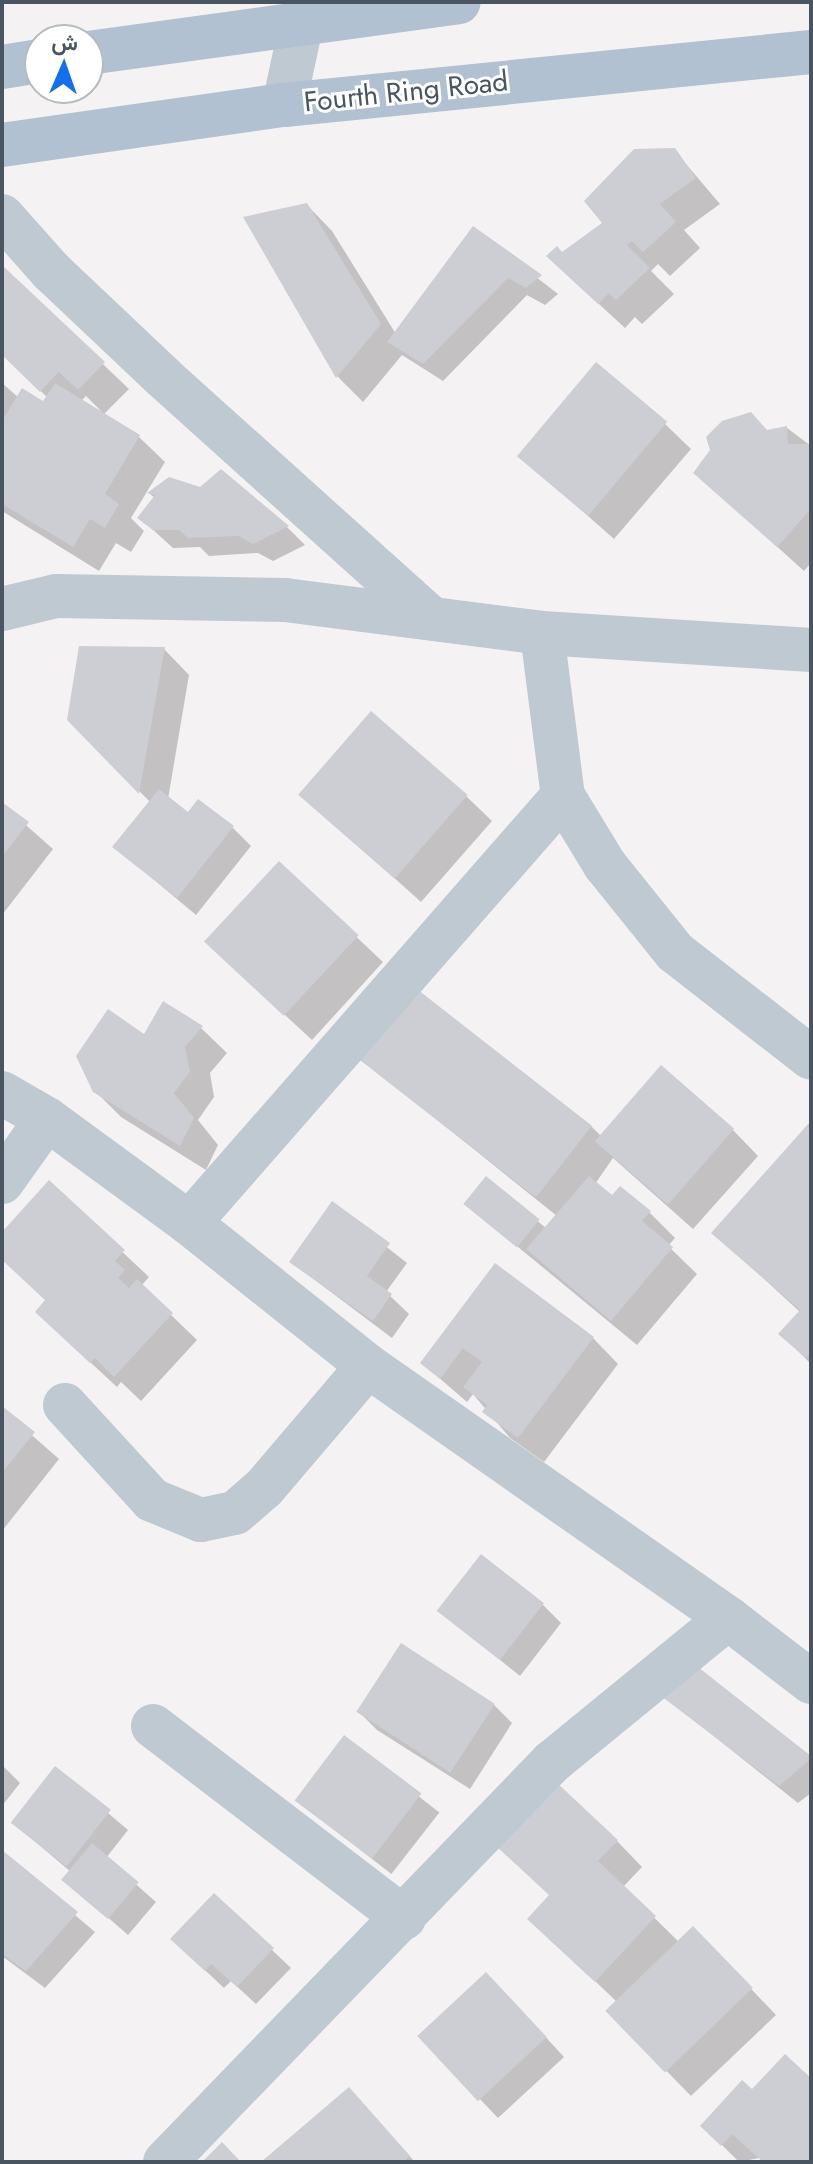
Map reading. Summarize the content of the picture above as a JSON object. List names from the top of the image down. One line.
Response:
{"streets":{"main road":["Fourth Ring Road"]},"north":"top"}
